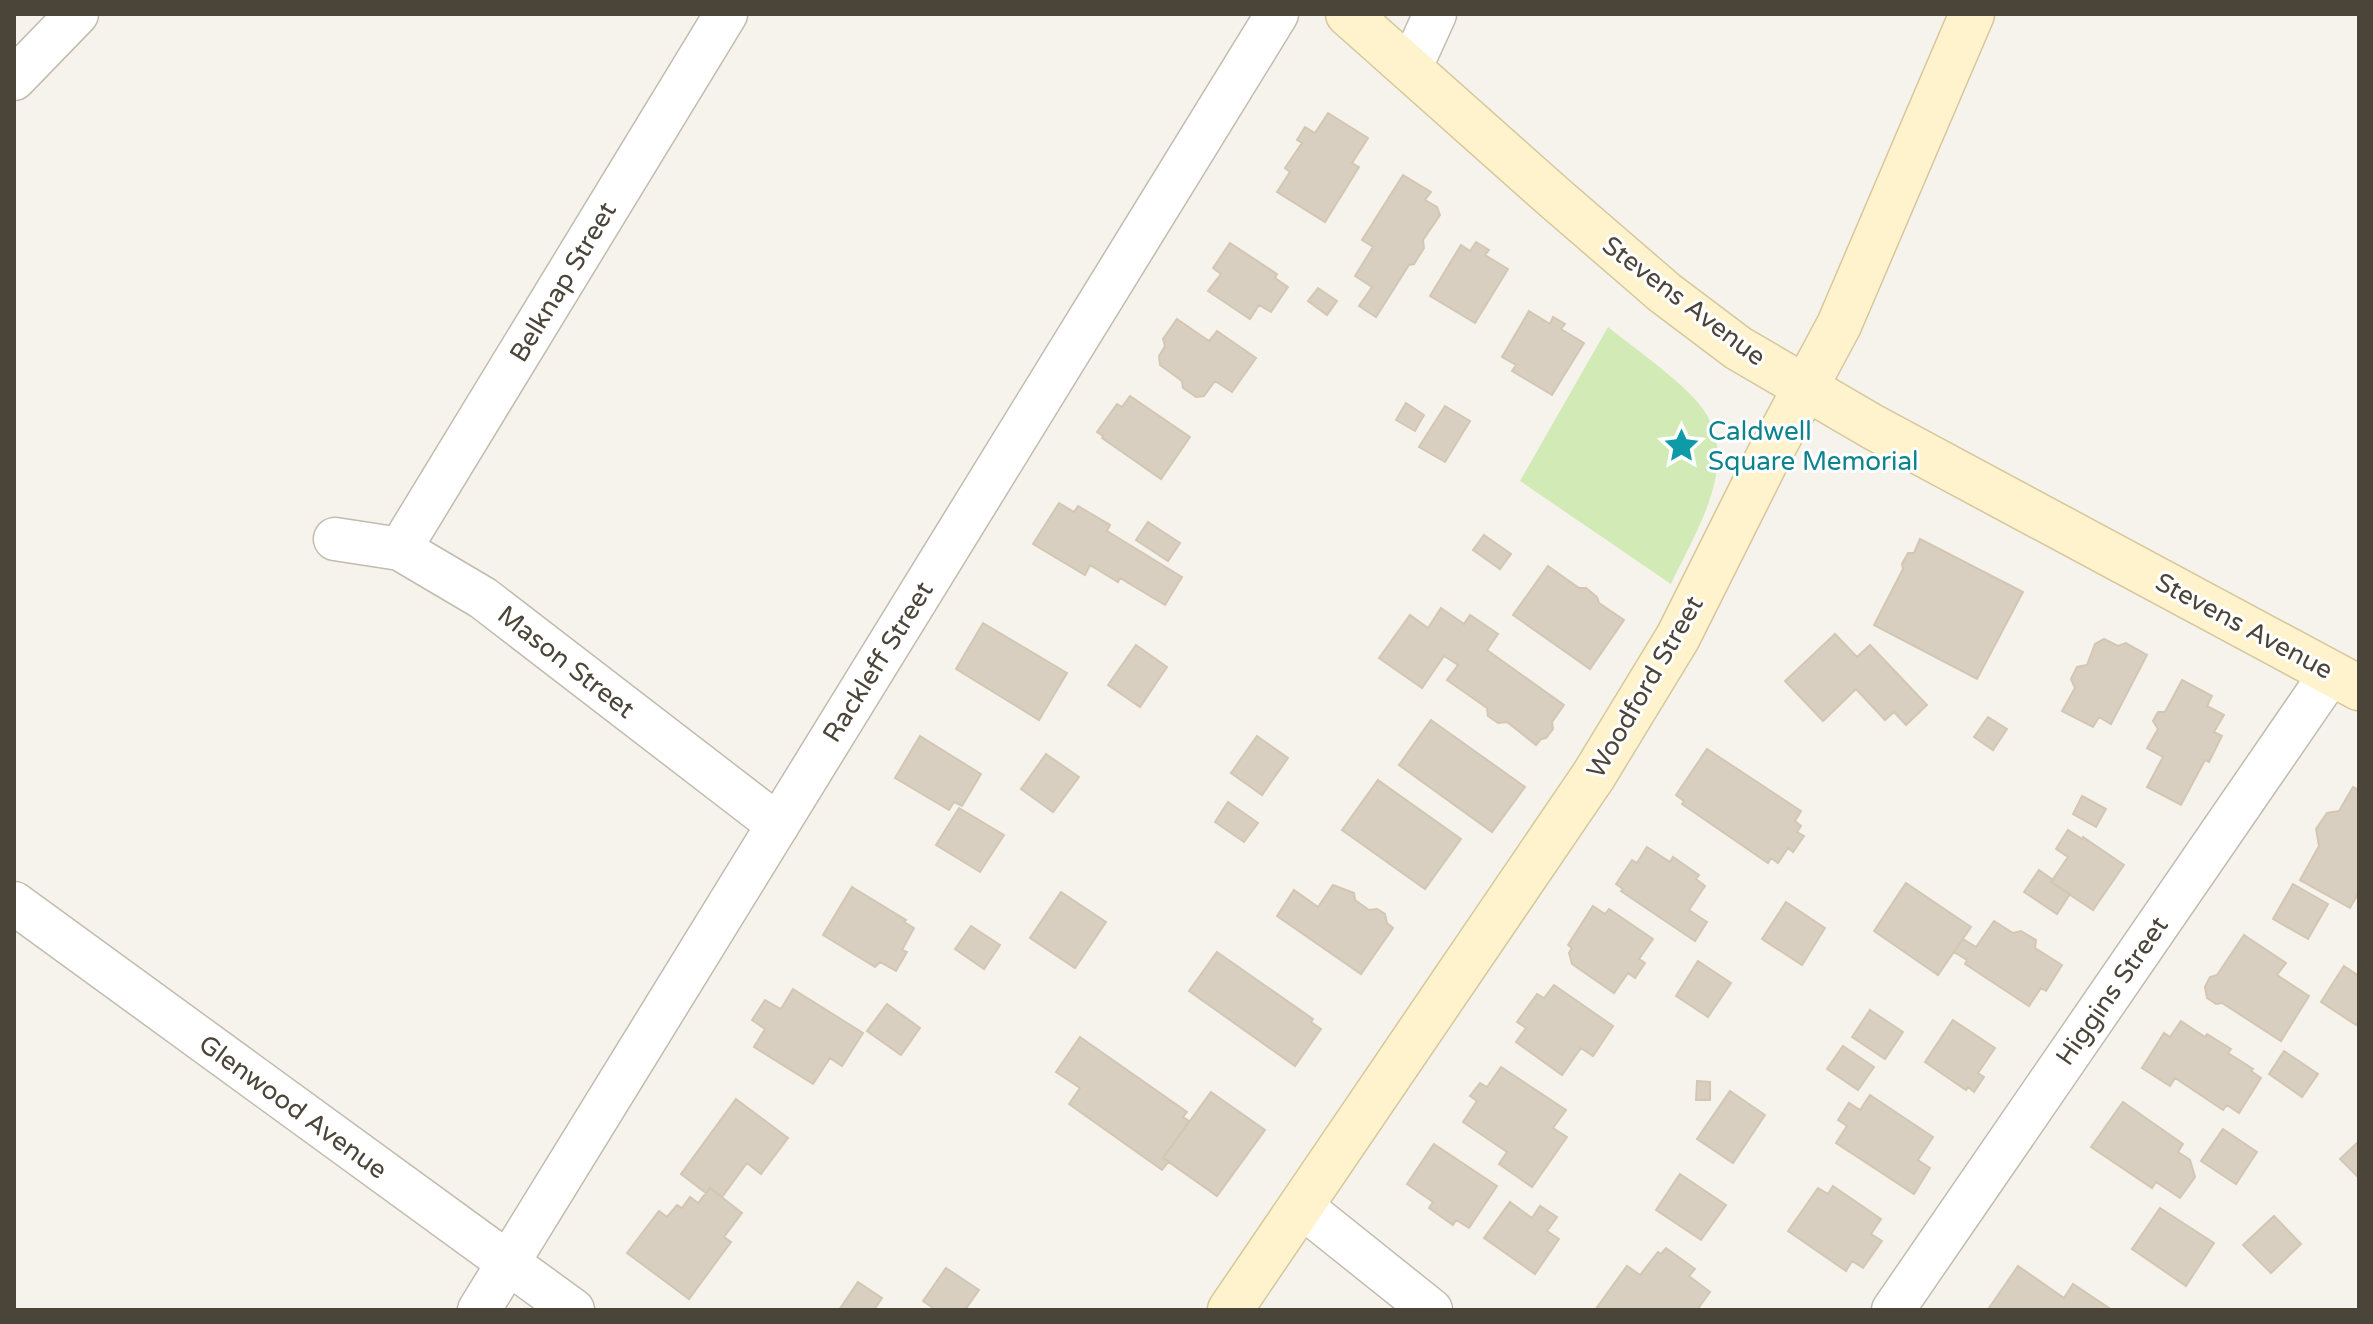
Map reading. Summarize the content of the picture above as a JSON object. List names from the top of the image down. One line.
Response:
{"streets":{"main road":["Stevens Avenue","Woodford Street"],"street":["Belknap Street","Mason Street","Rackleff Street","Higgins Street","Glenwood Avenue"]},"crossings":[["Belknap Street","Mason Street"],["Stevens Avenue","Woodford Street"],["Stevens Avenue","Higgins Street"],["Mason Street","Rackleff Street"],["Rackleff Street","Glenwood Avenue"]],"places":{"place":["Caldwell Square Memorial"]}}
